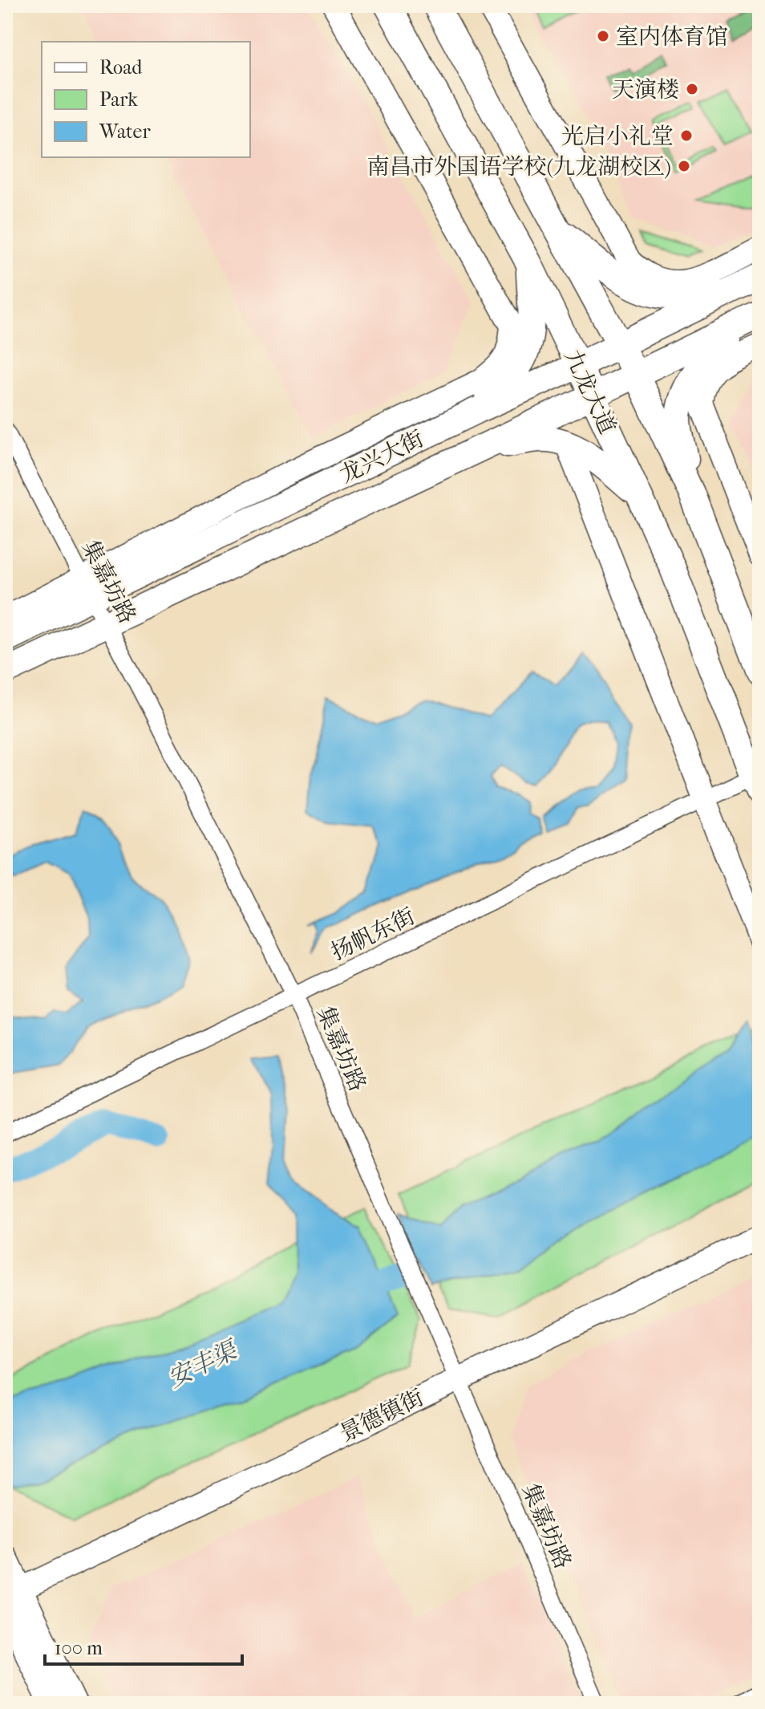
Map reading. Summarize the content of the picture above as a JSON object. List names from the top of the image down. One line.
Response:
{"streets":{"main road":["九龙大道","龙兴大街","景德镇街"],"street":["集嘉坊路","扬帆东街"]},"crossings":[["九龙大道","龙兴大街"],["九龙大道","扬帆东街"],["龙兴大街","集嘉坊路"],["集嘉坊路","扬帆东街"],["集嘉坊路","景德镇街"]],"water":["安丰渠"],"places":["室内体育馆","天演楼","光启小礼堂","南昌市外国语学校(九龙湖校区)"],"legend":["Road","Park","Water"],"scale_bar":"100 m"}
